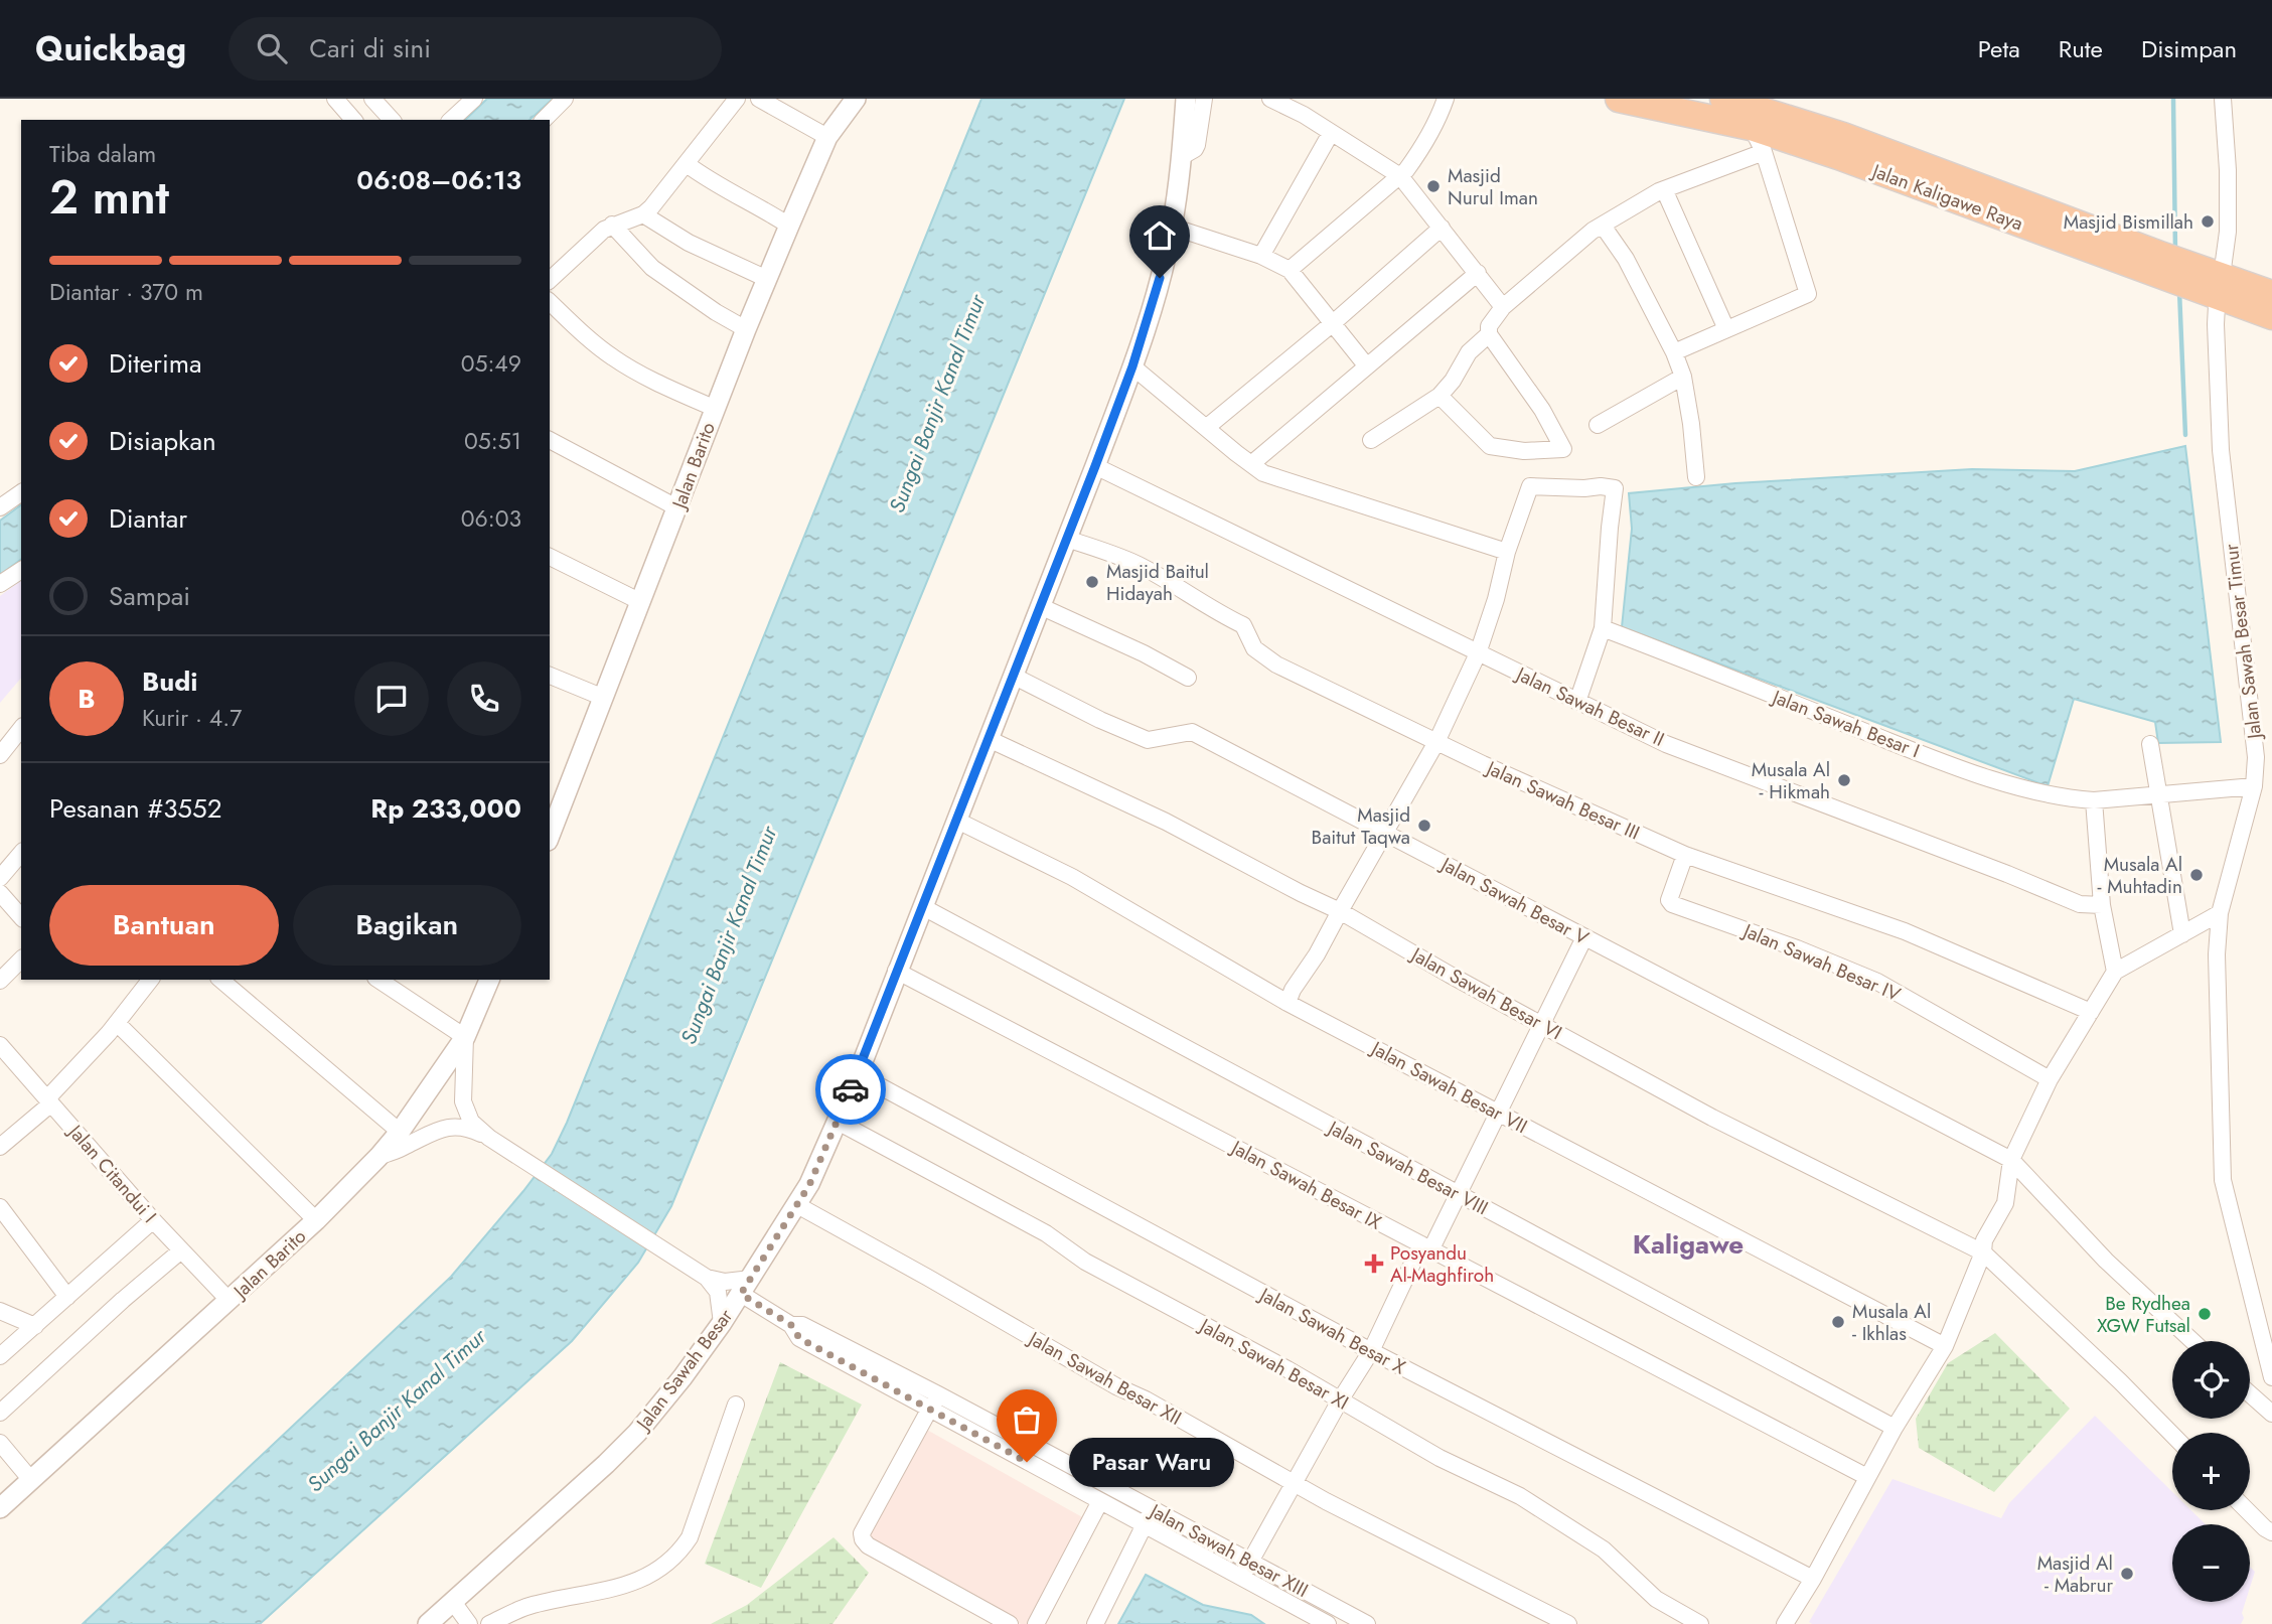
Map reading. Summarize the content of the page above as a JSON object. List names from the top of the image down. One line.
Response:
{"streets":{"highway":["Jalan Kaligawe Raya"],"street":["Jalan Barito","Jalan Sawah Besar Timur","Jalan Sawah Besar II","Jalan Sawah Besar I","Jalan Sawah Besar III","Jalan Sawah Besar V","Jalan Sawah Besar IV","Jalan Sawah Besar VI","Jalan Sawah Besar VII","Jalan Sawah Besar VIII","Jalan Citandui I","Jalan Sawah Besar IX","Jalan Sawah Besar X","Jalan Sawah Besar XI","Jalan Sawah Besar","Jalan Sawah Besar XII","Jalan Sawah Besar XIII"]},"crossings":[["Jalan Kaligawe Raya","Jalan Sawah Besar Timur"],["Jalan Barito","Jalan Citandui I"],["Jalan Sawah Besar Timur","Jalan Sawah Besar I"],["Jalan Sawah Besar II","Jalan Sawah Besar"],["Jalan Sawah Besar III","Jalan Sawah Besar IV"],["Jalan Sawah Besar III","Jalan Sawah Besar"],["Jalan Sawah Besar V","Jalan Sawah Besar"],["Jalan Sawah Besar VI","Jalan Sawah Besar"],["Jalan Sawah Besar VII","Jalan Sawah Besar"],["Jalan Sawah Besar VIII","Jalan Sawah Besar"],["Jalan Sawah Besar IX","Jalan Sawah Besar"],["Jalan Sawah Besar X","Jalan Sawah Besar"],["Jalan Sawah Besar XI","Jalan Sawah Besar"],["Jalan Sawah Besar","Jalan Sawah Besar XII"],["Jalan Sawah Besar","Jalan Sawah Besar XIII"]],"districts":["Kaligawe"],"water":["Sungai Banjir Kanal Timur"],"places":{"other":["Masjid Nurul Iman","Masjid Bismillah","Masjid Baitul Hidayah","Musala Al - Hikmah","Masjid Baitut Taqwa","Musala Al - Muhtadin","Be Rydhea XGW Futsal","Musala Al - Ikhlas","Pasar Waru","Masjid Al - Mabrur"],"health":["Posyandu Al-Maghfiroh"]},"page":{"header":"Quickbag","search":"Cari di sini","nav":["Peta","Rute","Disimpan"],"heading":["2 mnt","Tiba dalam","06:08–06:13"],"panel":["Budi","Kurir · 4.7","Pesanan #3552","Rp 233,000"],"bar":"Diantar · 370 m","list":[["Diterima","05:49"],["Disiapkan","05:51"],["Diantar","06:03"],"Sampai"],"round":"B","buttons":["Bantuan","Bagikan"],"map_buttons":["+","−"],"bubble":"Pasar Waru"}}
